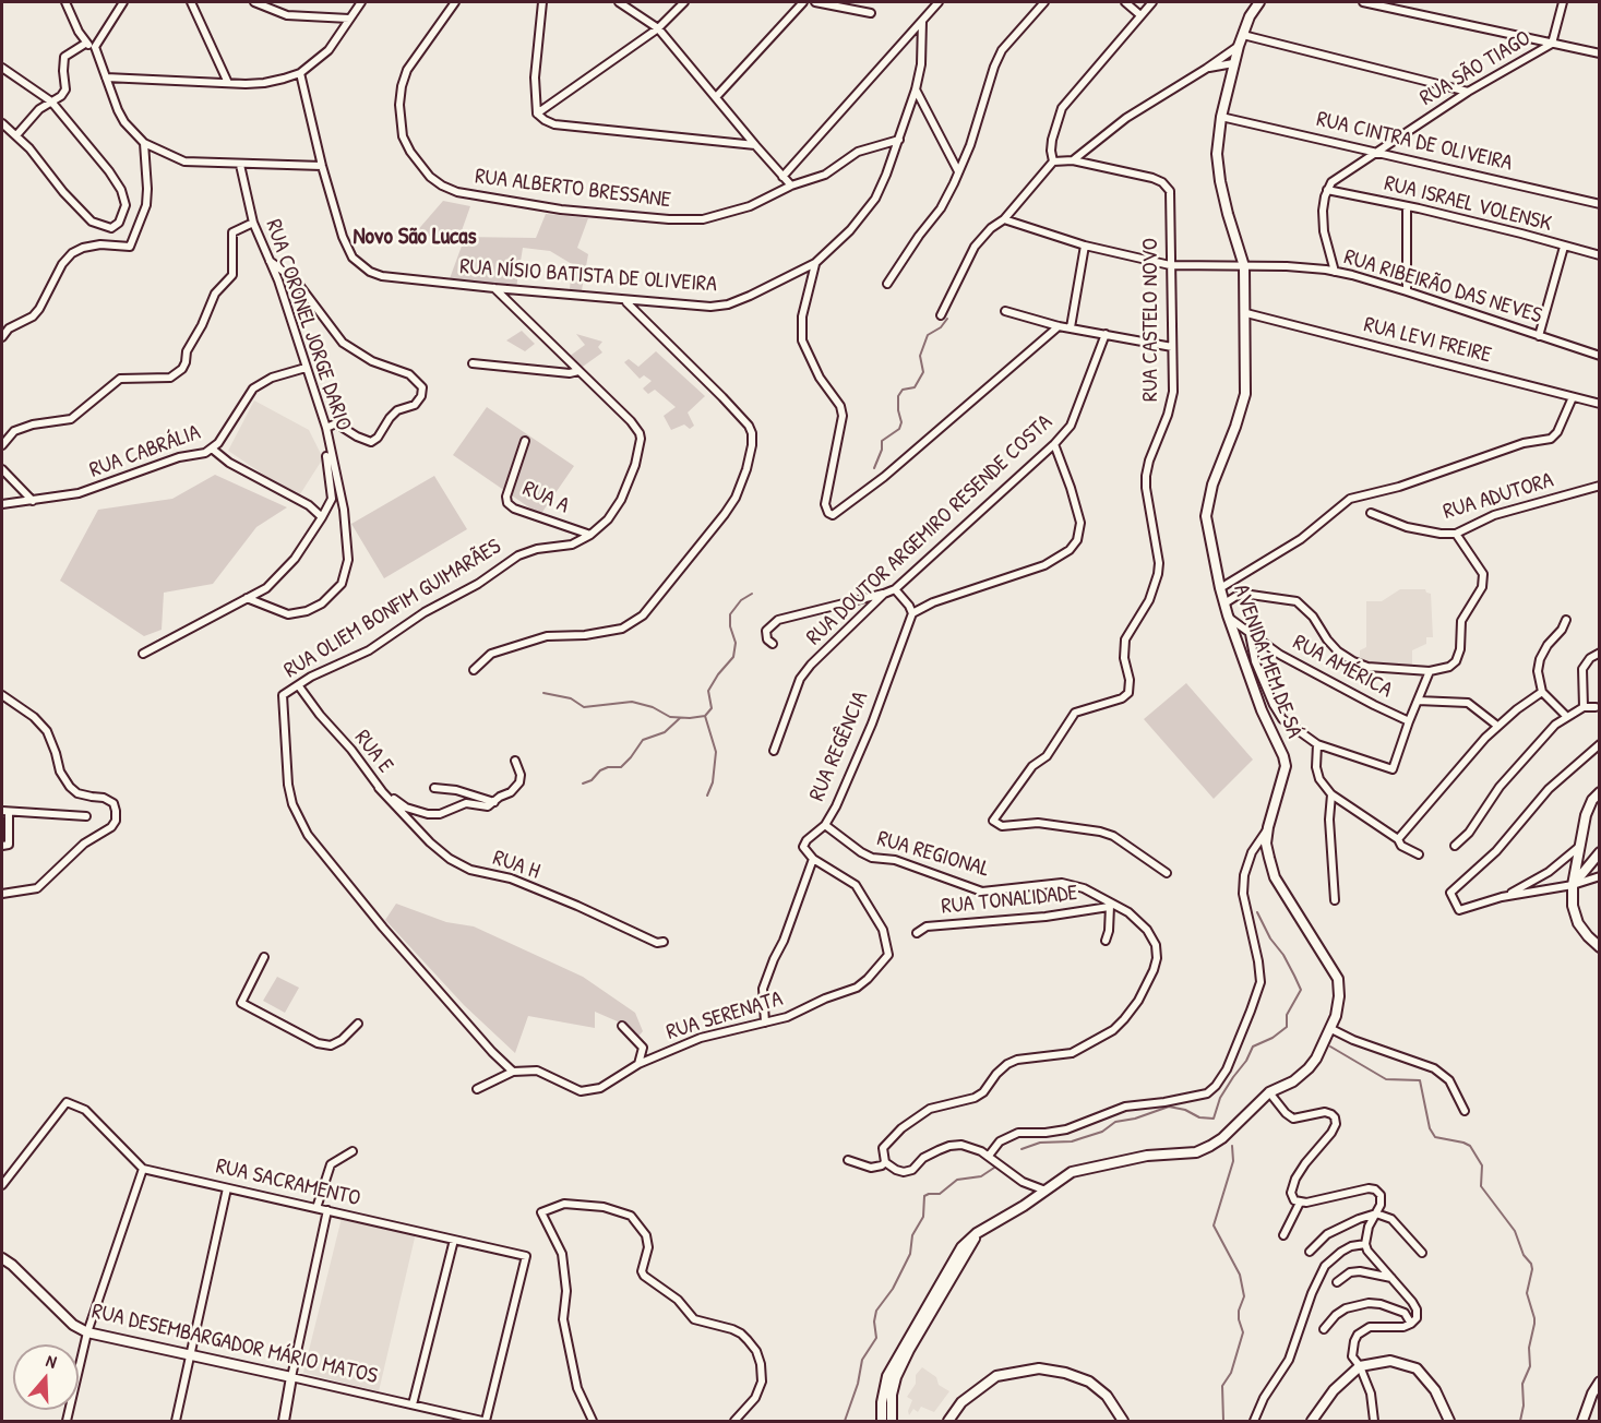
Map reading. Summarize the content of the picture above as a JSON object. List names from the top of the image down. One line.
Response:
{"streets":{"street":["RUA SÃO TIAGO","RUA CINTRA DE OLIVEIRA","RUA ALBERTO BRESSANE","RUA ISRAEL VOLENSK","RUA NÍSIO BATISTA DE OLIVEIRA","RUA RIBEIRÃO DAS NEVES","RUA CASTELO NOVO","RUA CORONEL JORGE DARIO","RUA LEVI FREIRE","RUA CABRÁLIA","RUA ADUTORA","RUA A","RUA DOUTOR ARGEMIRO RESENDE COSTA","RUA OLIEM BONFIM GUIMARÃES","AVENIDA MEM DE SÁ","RUA AMÉRICA","RUA REGÊNCIA","RUA E","RUA REGIONAL","RUA H","RUA TONALIDADE","RUA SERENATA","RUA SACRAMENTO","RUA DESEMBARGADOR MÁRIO MATOS"]},"crossings":[["RUA SÃO TIAGO","RUA CINTRA DE OLIVEIRA"],["RUA SÃO TIAGO","RUA ISRAEL VOLENSK"],["RUA CINTRA DE OLIVEIRA","AVENIDA MEM DE SÁ"],["RUA ALBERTO BRESSANE","RUA NÍSIO BATISTA DE OLIVEIRA"],["RUA RIBEIRÃO DAS NEVES","RUA CASTELO NOVO"],["RUA RIBEIRÃO DAS NEVES","AVENIDA MEM DE SÁ"],["RUA CORONEL JORGE DARIO","RUA CABRÁLIA"],["RUA LEVI FREIRE","AVENIDA MEM DE SÁ"],["RUA A","RUA OLIEM BONFIM GUIMARÃES"],["RUA OLIEM BONFIM GUIMARÃES","RUA E"],["RUA OLIEM BONFIM GUIMARÃES","RUA SERENATA"],["AVENIDA MEM DE SÁ","RUA AMÉRICA"],["RUA REGÊNCIA","RUA REGIONAL"],["RUA REGÊNCIA","RUA SERENATA"],["RUA E","RUA H"],["RUA REGIONAL","RUA TONALIDADE"],["RUA SACRAMENTO","RUA DESEMBARGADOR MÁRIO MATOS"]],"districts":["Novo São Lucas"],"north":"top"}
